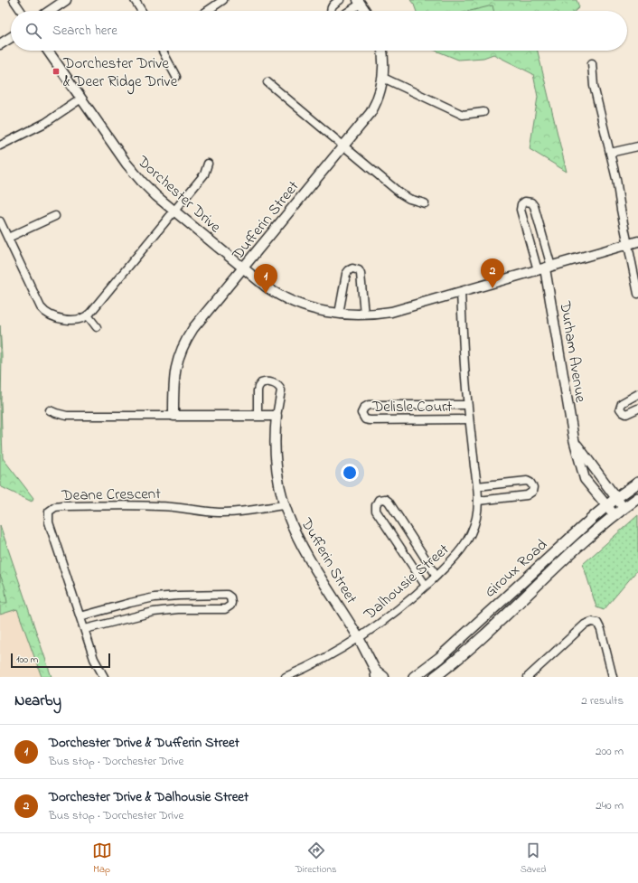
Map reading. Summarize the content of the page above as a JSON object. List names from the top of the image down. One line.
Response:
{"streets":{"main road":["Giroux Road"],"street":["Dorchester Drive","Dufferin Street","Durham Avenue","Delisle Court","Deane Crescent","Dalhousie Street"]},"crossings":[["Dorchester Drive","Dufferin Street"],["Dorchester Drive","Durham Avenue"],["Dorchester Drive","Dalhousie Street"],["Dufferin Street","Deane Crescent"],["Dufferin Street","Dalhousie Street"],["Durham Avenue","Giroux Road"],["Delisle Court","Dalhousie Street"]],"places":{"transit":["Dorchester Drive & Deer Ridge Drive"]},"scale_bar":"100 m","page":{"search":"Search here","pins":["2","1"],"scale":"100 m","heading":["Nearby","2 results"],"list":[{"mark":"1","name":"Dorchester Drive & Dufferin Street","note":"Bus stop · Dorchester Drive","value":"200 m"},{"mark":"2","name":"Dorchester Drive & Dalhousie Street","note":"Bus stop · Dorchester Drive","value":"240 m"}],"nav":["Map","Directions","Saved"]}}
